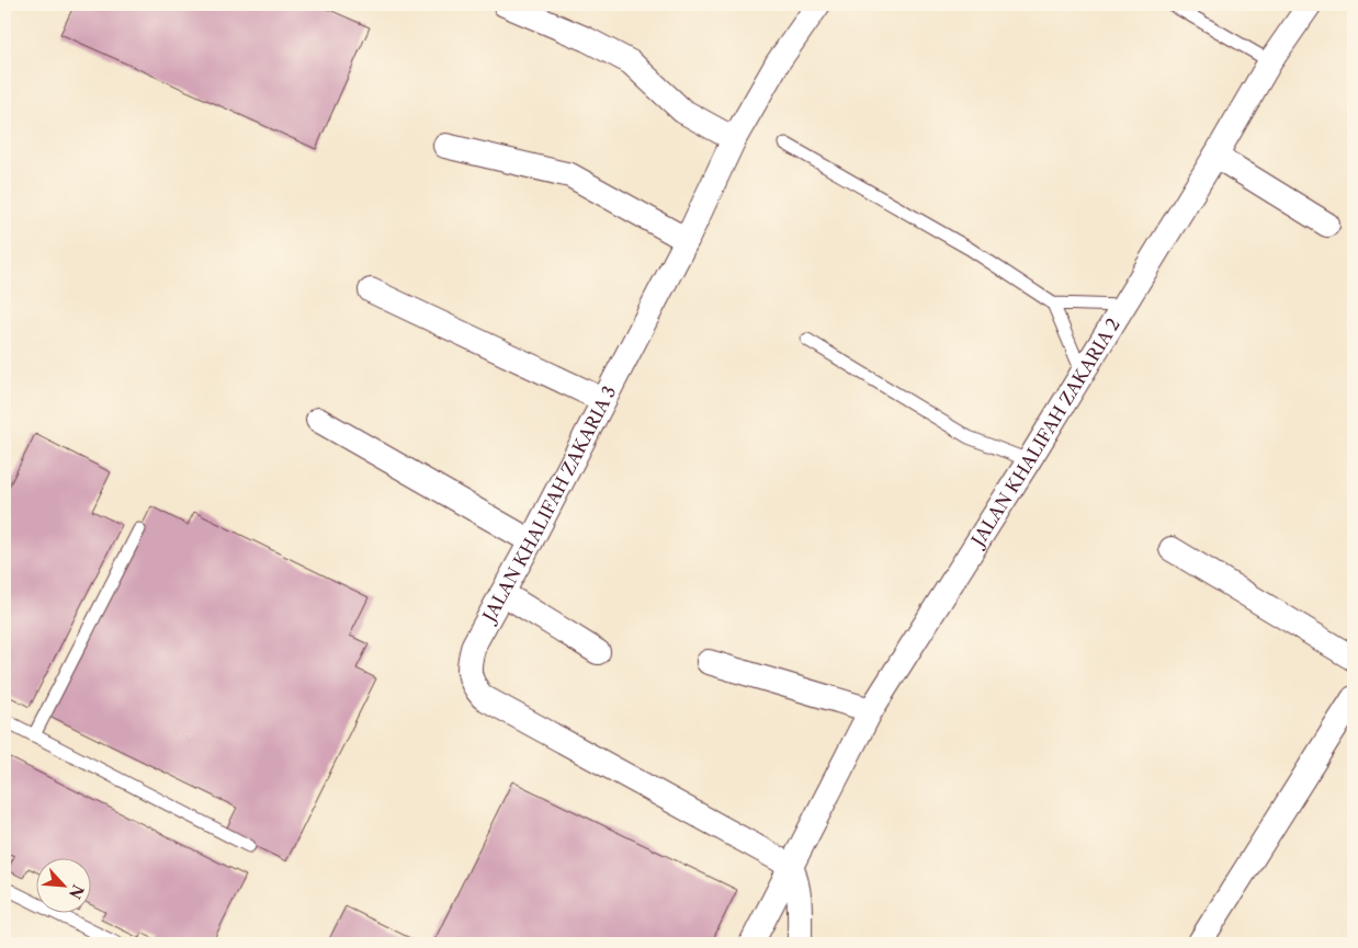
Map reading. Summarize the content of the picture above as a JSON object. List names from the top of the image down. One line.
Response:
{"streets":{"street":["JALAN KHALIFAH ZAKARIA 2","JALAN KHALIFAH ZAKARIA 3"]},"crossings":[["JALAN KHALIFAH ZAKARIA 2","JALAN KHALIFAH ZAKARIA 3"]],"north":"bottom right"}
